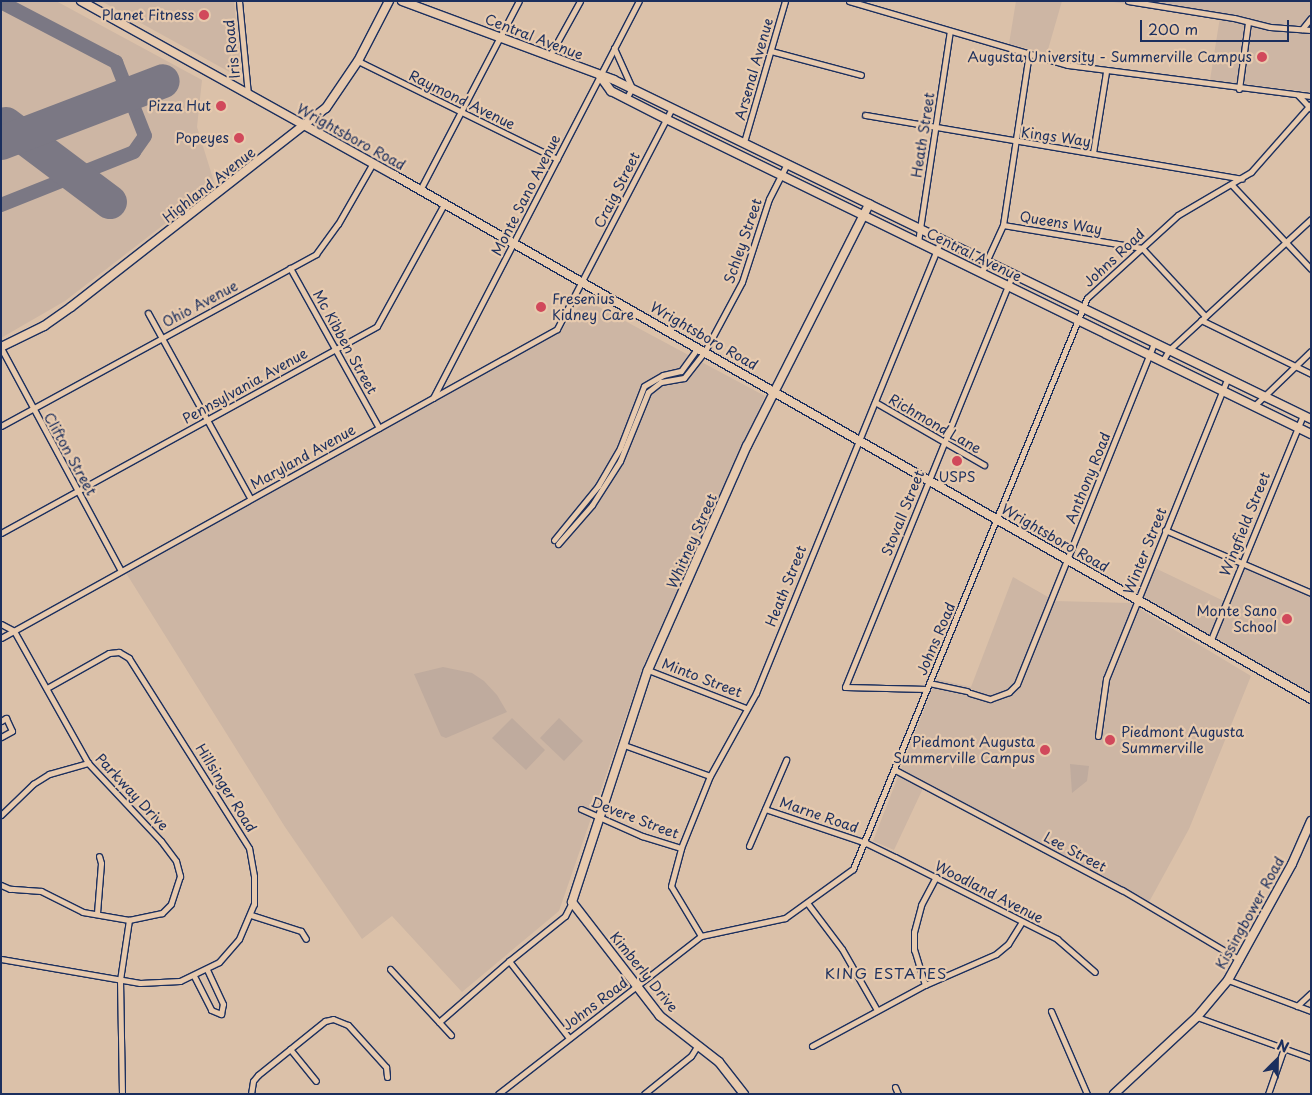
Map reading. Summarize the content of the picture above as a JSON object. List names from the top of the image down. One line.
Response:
{"streets":{"main road":["Central Avenue","Wrightsboro Road","Highland Avenue","Whitney Street","Kissingbower Road","Kimberly Drive"],"street":["Iris Road","Arsenal Avenue","Raymond Avenue","Heath Street","Kings Way","Craig Street","Monte Sano Avenue","Queens Way","Schley Street","Johns Road","Ohio Avenue","Mc Kibben Street","Pennsylvania Avenue","Richmond Lane","Clifton Street","Maryland Avenue","Anthony Road","Stovall Street","Wingfield Street","Winter Street","Minto Street","Hillsinger Road","Parkway Drive","Marne Road","Devere Street","Lee Street","Woodland Avenue"]},"crossings":[["Central Avenue","Arsenal Avenue"],["Central Avenue","Heath Street"],["Central Avenue","Craig Street"],["Central Avenue","Monte Sano Avenue"],["Central Avenue","Schley Street"],["Central Avenue","Johns Road"],["Central Avenue","Anthony Road"],["Central Avenue","Stovall Street"],["Central Avenue","Wingfield Street"],["Central Avenue","Whitney Street"],["Central Avenue","Winter Street"],["Iris Road","Wrightsboro Road"],["Raymond Avenue","Highland Avenue"],["Raymond Avenue","Monte Sano Avenue"],["Heath Street","Wrightsboro Road"],["Heath Street","Kings Way"],["Heath Street","Johns Road"],["Heath Street","Richmond Lane"],["Heath Street","Minto Street"],["Heath Street","Devere Street"],["Wrightsboro Road","Highland Avenue"],["Wrightsboro Road","Craig Street"],["Wrightsboro Road","Monte Sano Avenue"],["Wrightsboro Road","Schley Street"],["Wrightsboro Road","Johns Road"],["Wrightsboro Road","Ohio Avenue"],["Wrightsboro Road","Pennsylvania Avenue"],["Wrightsboro Road","Maryland Avenue"],["Wrightsboro Road","Anthony Road"],["Wrightsboro Road","Stovall Street"],["Wrightsboro Road","Wingfield Street"],["Wrightsboro Road","Whitney Street"],["Wrightsboro Road","Winter Street"],["Kings Way","Johns Road"],["Highland Avenue","Clifton Street"],["Craig Street","Maryland Avenue"],["Monte Sano Avenue","Maryland Avenue"],["Queens Way","Johns Road"],["Johns Road","Anthony Road"],["Johns Road","Stovall Street"],["Johns Road","Marne Road"],["Johns Road","Lee Street"],["Johns Road","Woodland Avenue"],["Johns Road","Kimberly Drive"],["Ohio Avenue","Mc Kibben Street"],["Ohio Avenue","Clifton Street"],["Mc Kibben Street","Pennsylvania Avenue"],["Mc Kibben Street","Maryland Avenue"],["Pennsylvania Avenue","Clifton Street"],["Richmond Lane","Stovall Street"],["Clifton Street","Maryland Avenue"],["Maryland Avenue","Parkway Drive"],["Anthony Road","Stovall Street"],["Whitney Street","Minto Street"],["Whitney Street","Devere Street"],["Whitney Street","Kimberly Drive"],["Hillsinger Road","Parkway Drive"],["Marne Road","Woodland Avenue"],["Lee Street","Kissingbower Road"]],"districts":["KING ESTATES"],"places":["Planet Fitness","Augusta University - Summerville Campus","Pizza Hut","Popeyes","Fresenius Kidney Care","USPS","Monte Sano School","Piedmont Augusta Summerville","Piedmont Augusta Summerville Campus"],"scale_bar":"200 m","north":"top right"}
